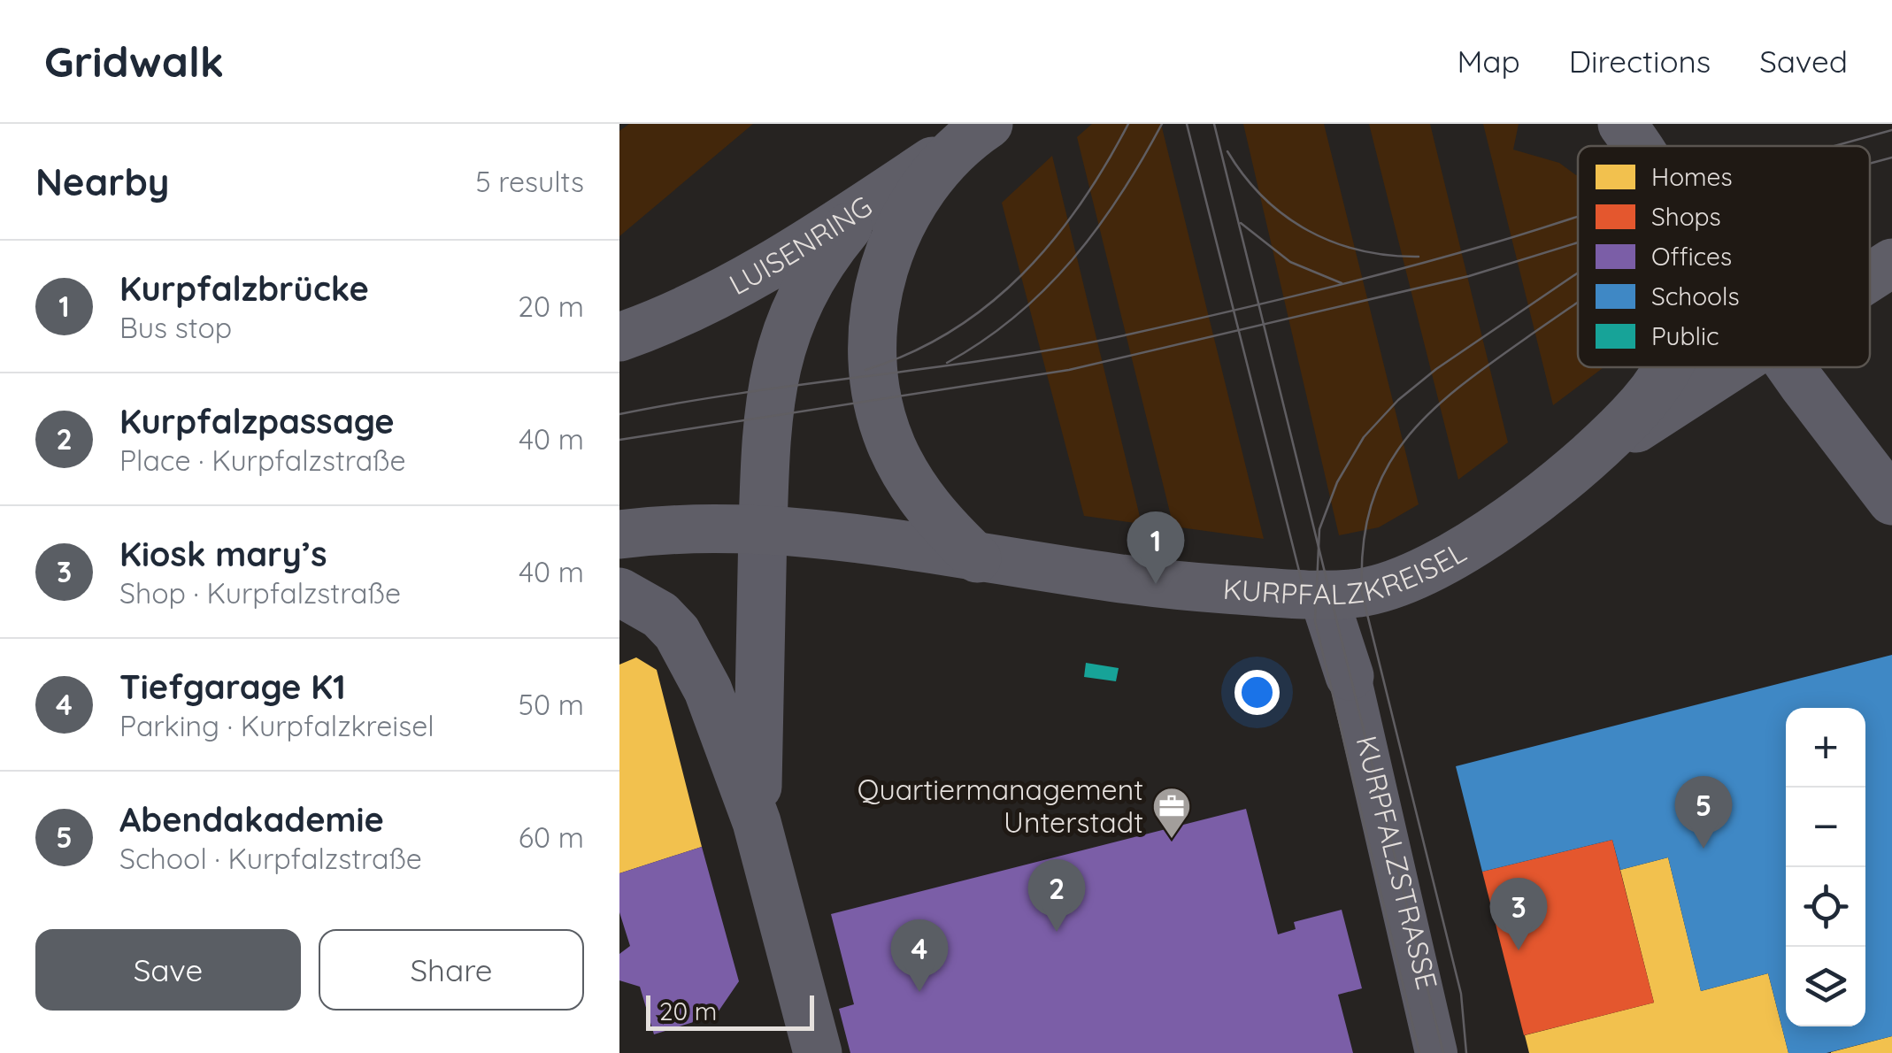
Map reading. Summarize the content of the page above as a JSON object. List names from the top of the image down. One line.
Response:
{"streets":{"main road":["LUISENRING","KURPFALZKREISEL"],"street":["KURPFALZSTRASSE"]},"places":{"office":["Quartiermanagement Unterstadt"]},"legend":["Homes","Shops","Offices","Schools","Public"],"scale_bar":"20 m","page":{"header":"Gridwalk","nav":["Map","Directions","Saved"],"heading":["Nearby","5 results"],"list":[{"mark":"1","name":"Kurpfalzbrücke","note":"Bus stop","value":"20 m"},{"mark":"2","name":"Kurpfalzpassage","note":"Place · Kurpfalzstraße","value":"40 m"},{"mark":"3","name":"Kiosk mary’s","note":"Shop · Kurpfalzstraße","value":"40 m"},{"mark":"4","name":"Tiefgarage K1","note":"Parking · Kurpfalzkreisel","value":"50 m"},{"mark":"5","name":"Abendakademie","note":"School · Kurpfalzstraße","value":"60 m"}],"pins":["1","5","2","3","4"],"map_buttons":["+","−"],"buttons":["Save","Share"],"scale":"20 m"}}
